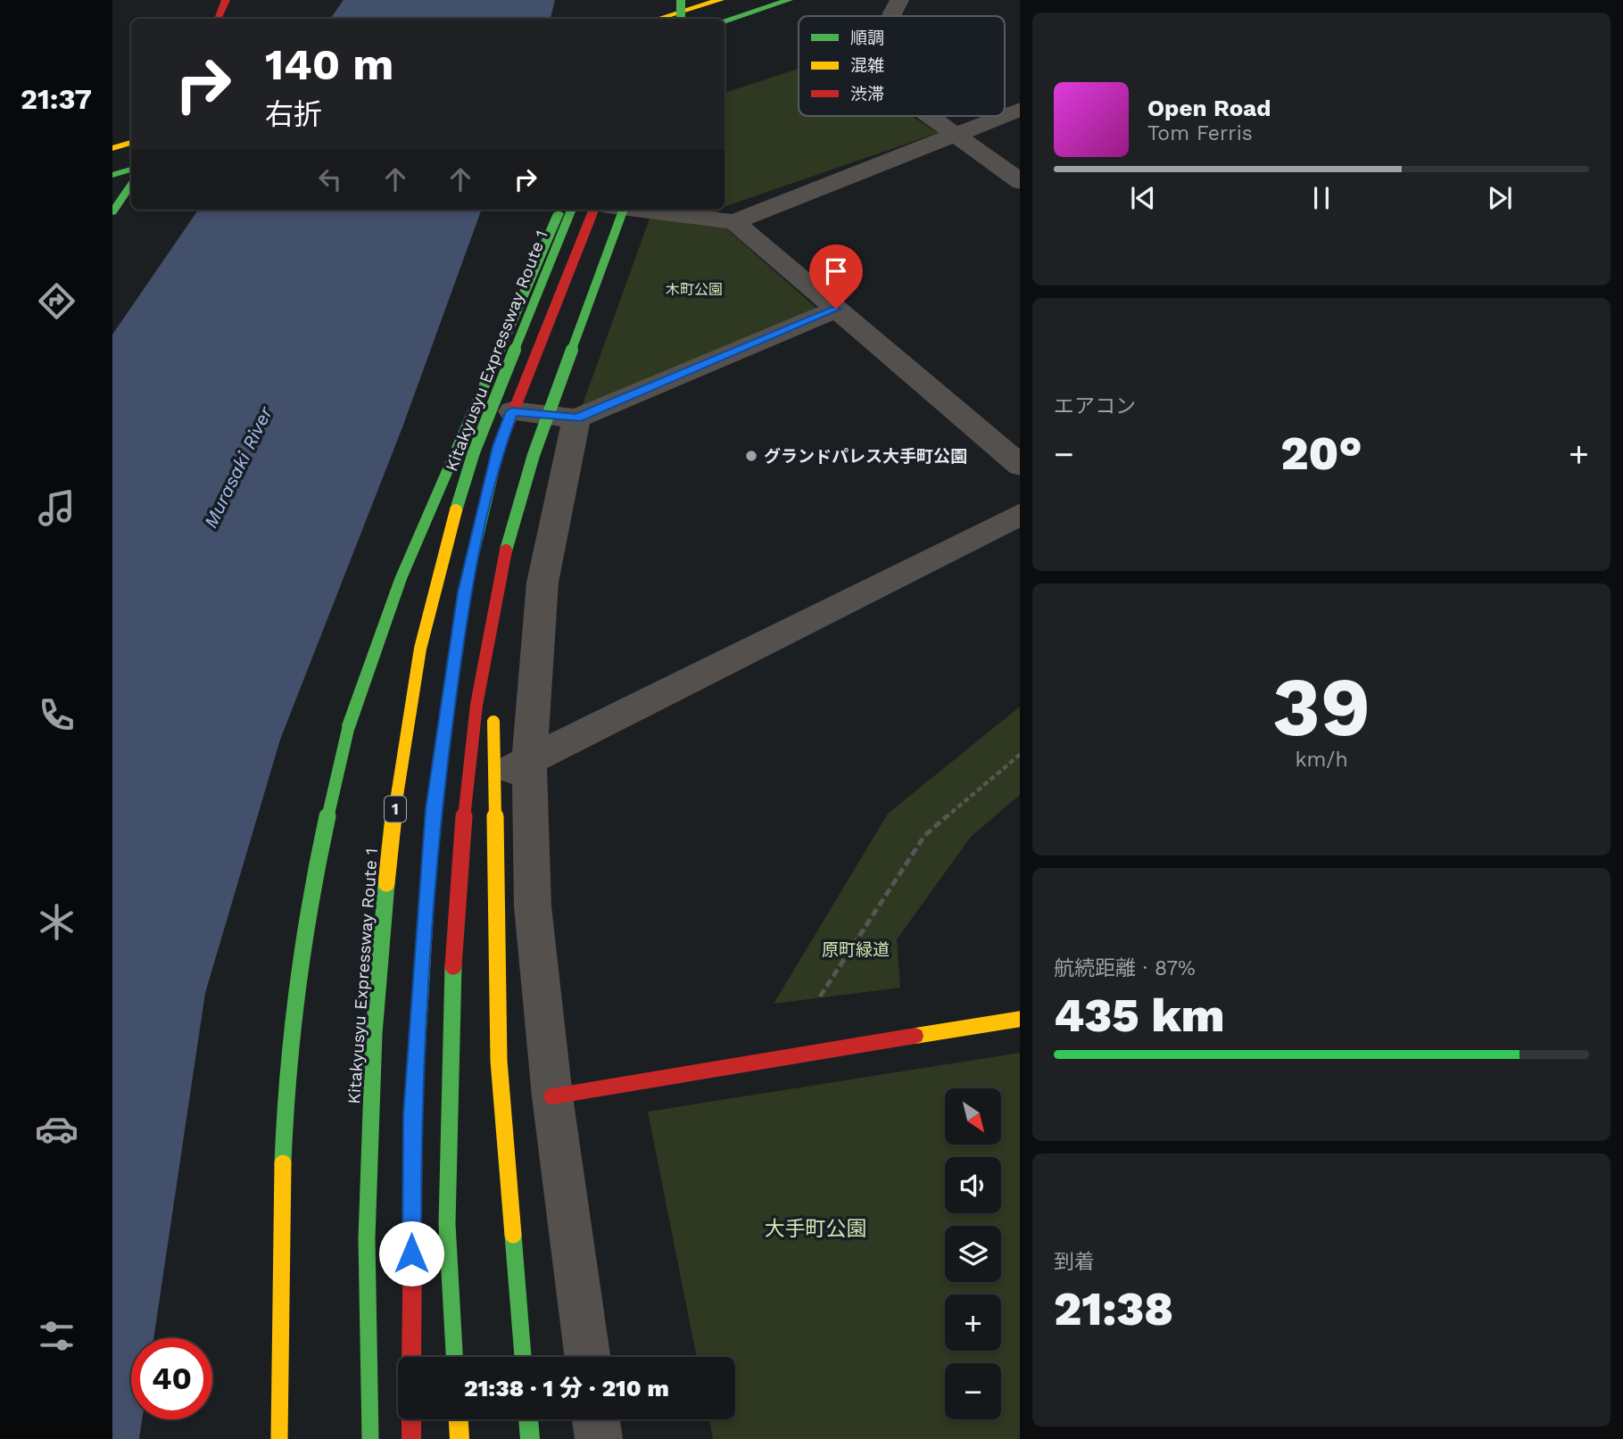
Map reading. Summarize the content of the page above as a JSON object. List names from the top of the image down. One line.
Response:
{"streets":{"main road":["Kitakyusyu Expressway Route 1","1"]},"water":["Murasaki River"],"parks":["木町公園","原町緑道","大手町公園"],"places":["グランドパレス大手町公園"],"legend":["順調","混雑","渋滞"],"north":"bottom right","page":{"tabs":"21:37","turn":["140 m","右折"],"song":["Open Road","Tom Ferris"],"tile":["エアコン",["39","km/h"],["航続距離 · 87%","435 km"],["到着","21:38"]],"heat":["−","20°","+"],"map_buttons":["+","−"],"limit":"40","trip":"21:38 · 1 分 · 210 m"}}
